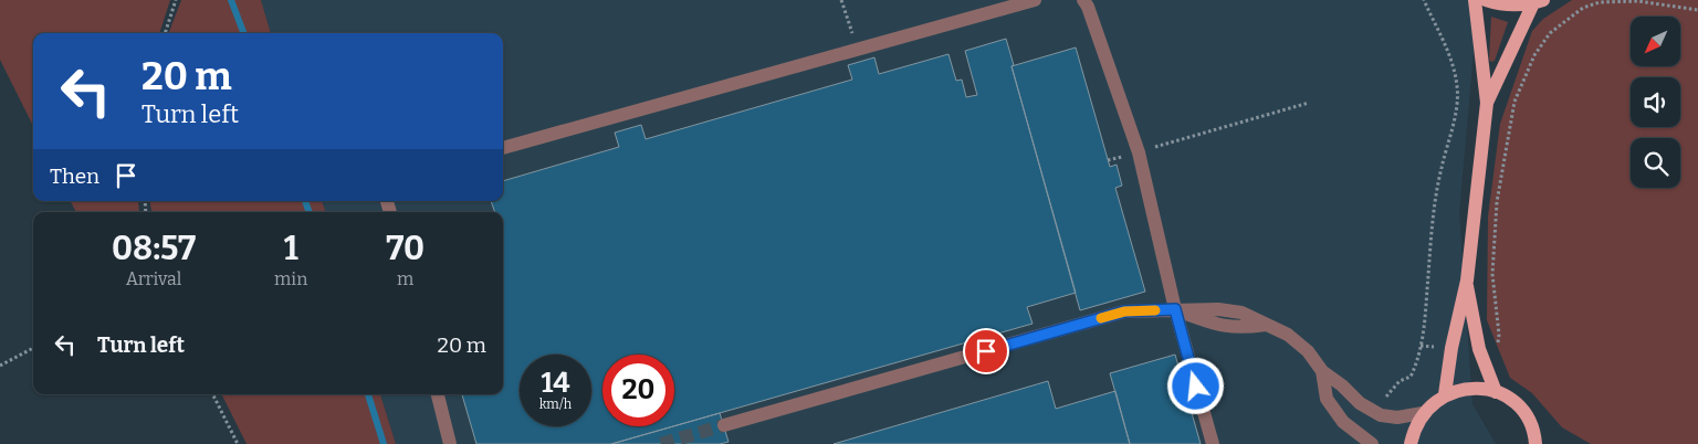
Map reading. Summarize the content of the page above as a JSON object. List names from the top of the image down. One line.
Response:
{"north":"bottom left","page":{"turn":["20 m","Turn left"],"then":"Then","eta":["08:57","Arrival","1","min","70","m"],"list":[{"name":"Turn left","value":"20 m"}],"speed":"14 km/h","limit":"20"}}
